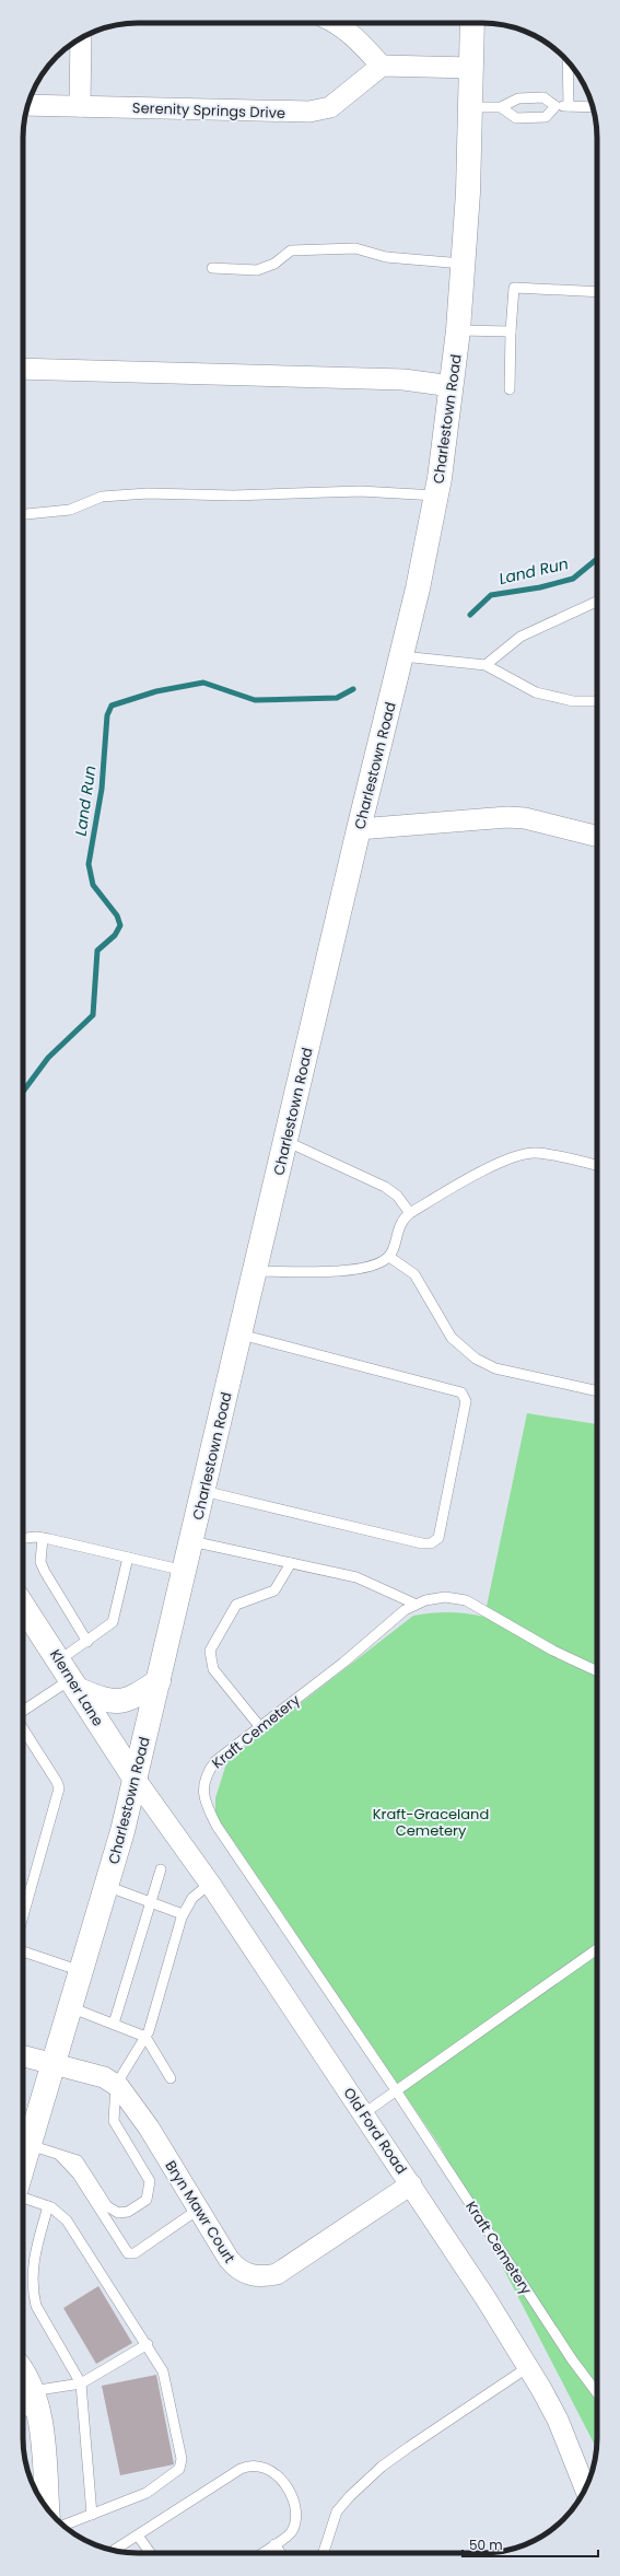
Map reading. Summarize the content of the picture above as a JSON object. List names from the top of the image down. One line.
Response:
{"streets":{"main road":["Charlestown Road","Klerner Lane"],"street":["Serenity Springs Drive","Old Ford Road","Bryn Mawr Court"],"lane":["Kraft Cemetery"]},"crossings":[["Charlestown Road","Klerner Lane"],["Charlestown Road","Old Ford Road"],["Charlestown Road","Bryn Mawr Court"],["Klerner Lane","Old Ford Road"],["Old Ford Road","Bryn Mawr Court"]],"water":["Land Run"],"parks":["Kraft-Graceland Cemetery"],"scale_bar":"50 m"}
